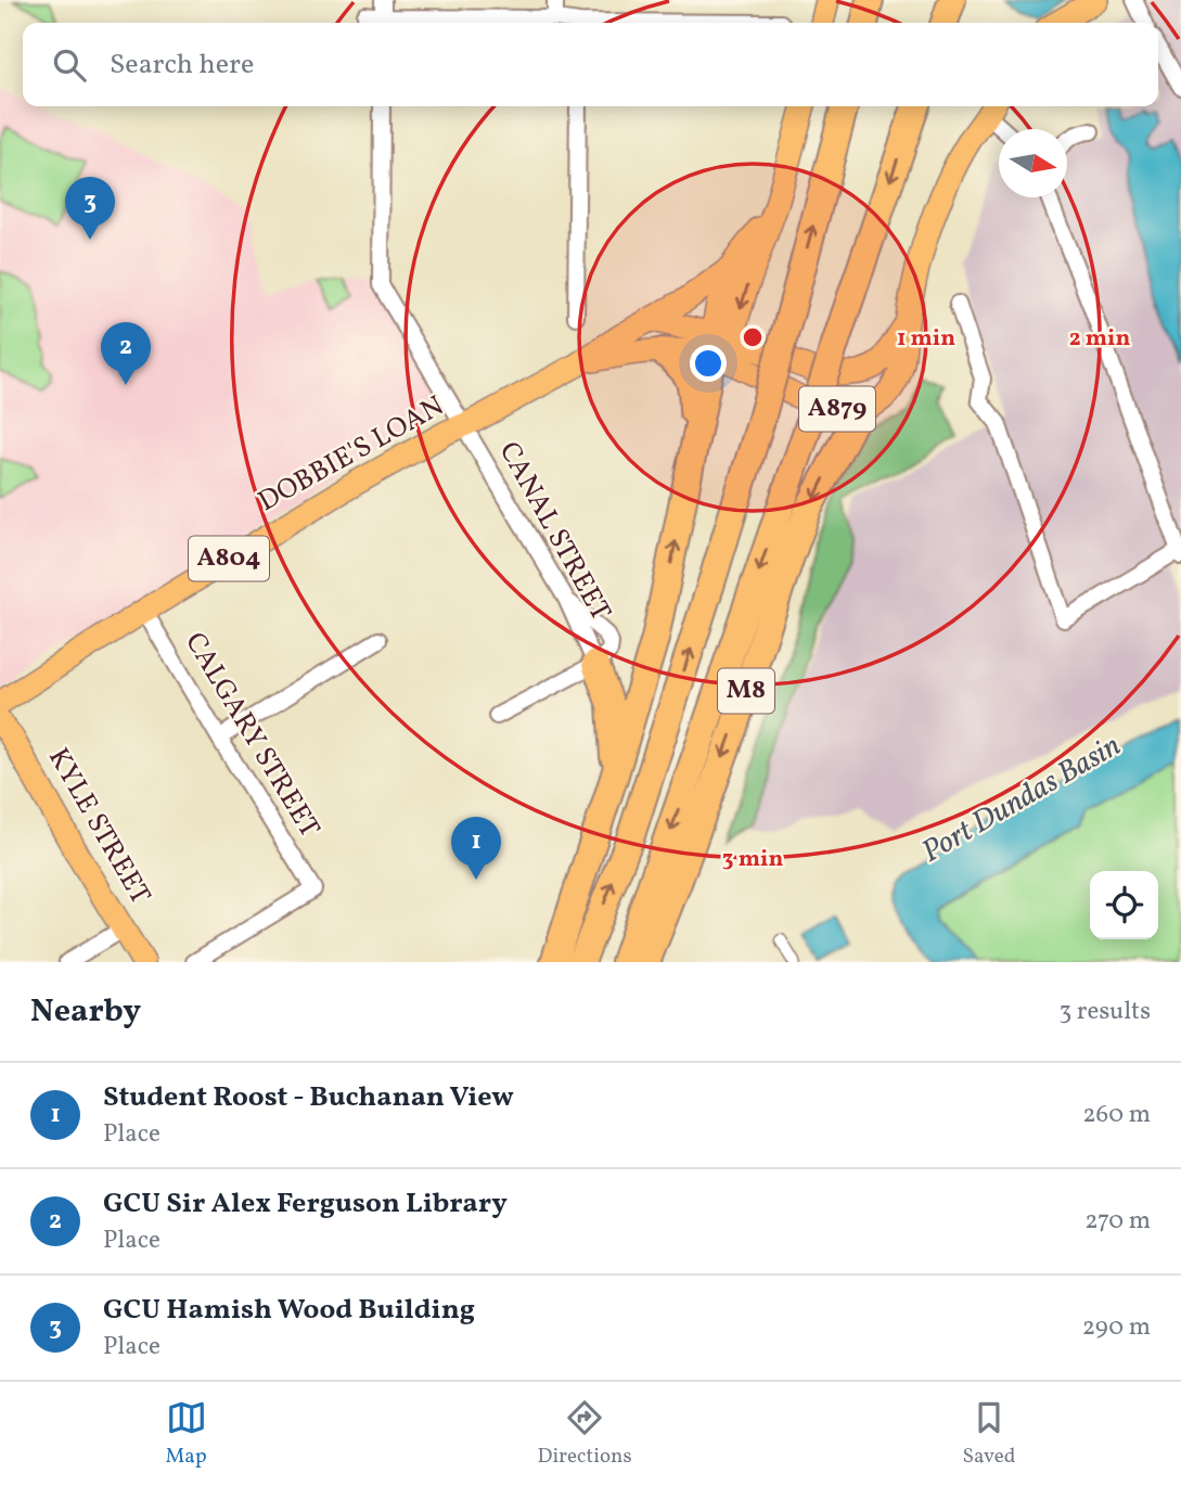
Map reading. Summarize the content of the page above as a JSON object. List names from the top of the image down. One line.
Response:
{"streets":{"highway":["M8"],"main road":["A879","DOBBIE'S LOAN","A804","KYLE STREET"],"street":["CANAL STREET","CALGARY STREET"]},"crossings":[["A879","DOBBIE'S LOAN"],["A879","M8"],["DOBBIE'S LOAN","CANAL STREET"],["DOBBIE'S LOAN","CALGARY STREET"]],"water":["Port Dundas Basin"],"north":"right","page":{"search":"Search here","pins":["3","2","1"],"heading":["Nearby","3 results"],"list":[{"mark":"1","name":"Student Roost - Buchanan View","note":"Place","value":"260 m"},{"mark":"2","name":"GCU Sir Alex Ferguson Library","note":"Place","value":"270 m"},{"mark":"3","name":"GCU Hamish Wood Building","note":"Place","value":"290 m"}],"nav":["Map","Directions","Saved"]},"rings":["1 min","2 min","3 min"]}
